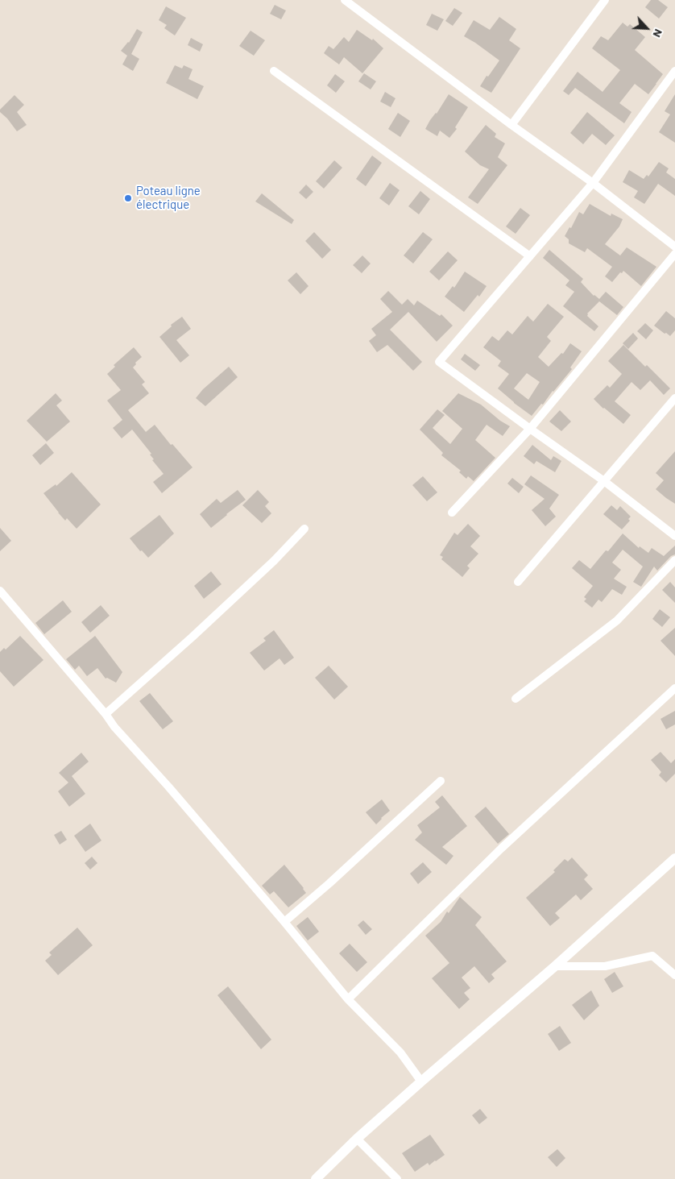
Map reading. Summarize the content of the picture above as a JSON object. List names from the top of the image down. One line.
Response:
{"places":["Poteau ligne électrique"],"north":"bottom right"}
